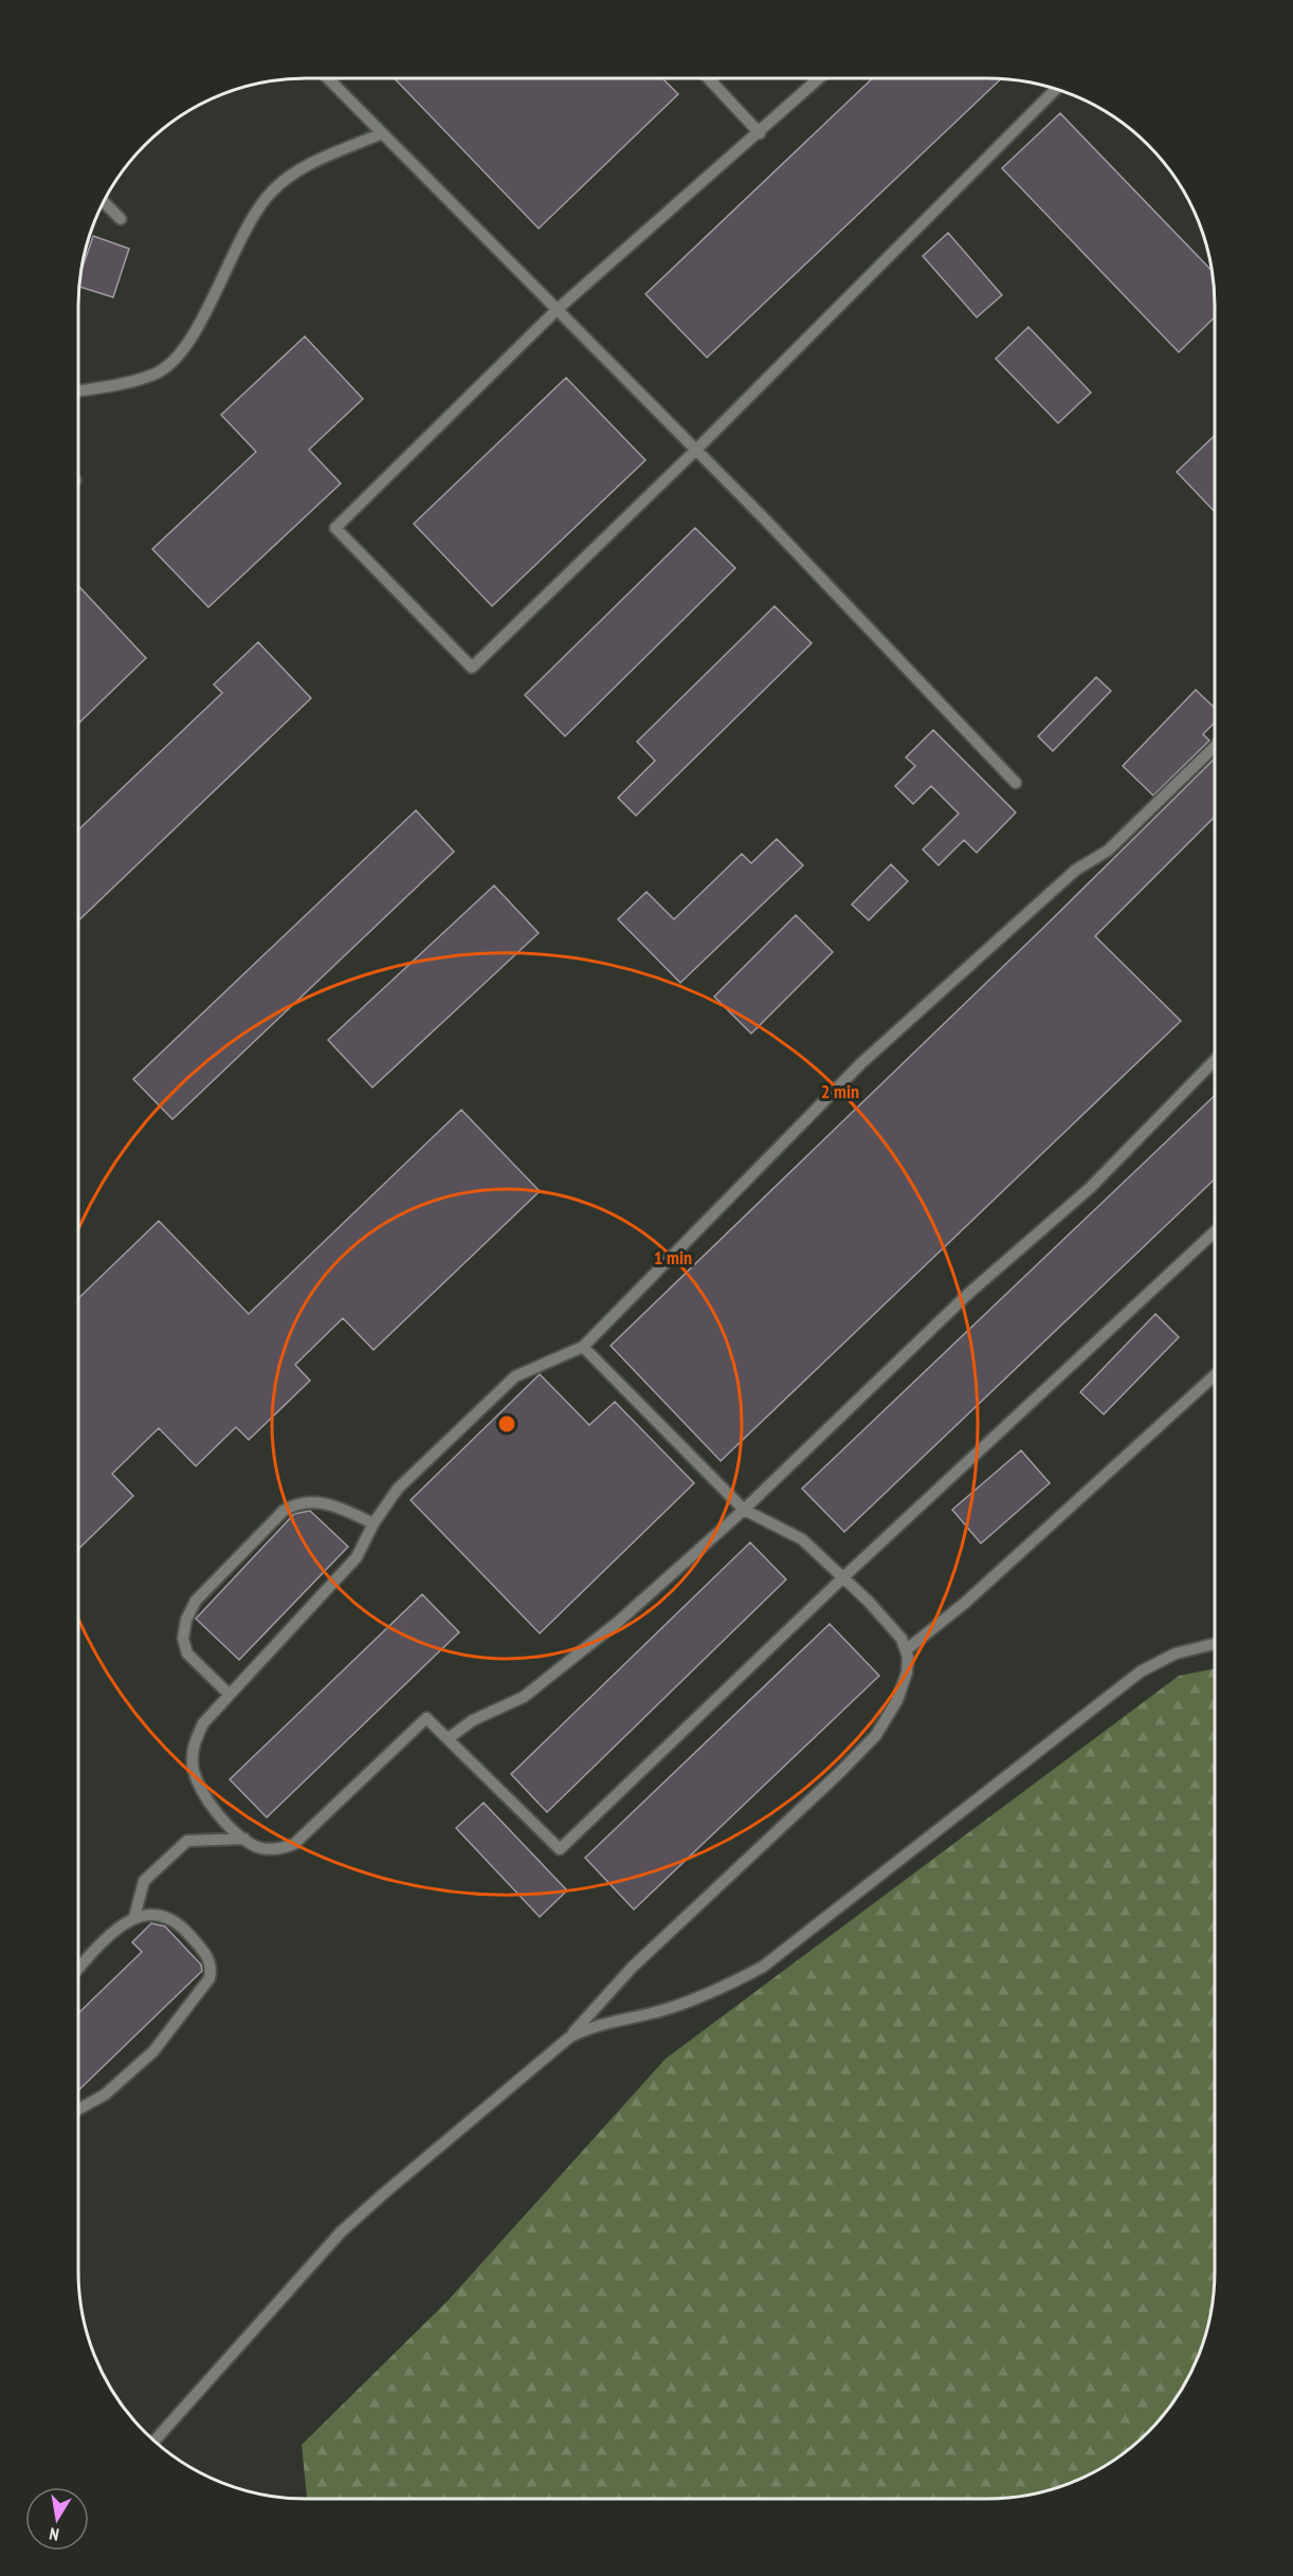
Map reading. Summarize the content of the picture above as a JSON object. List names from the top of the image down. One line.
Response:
{"north":"bottom","rings":["2 min","1 min"]}
